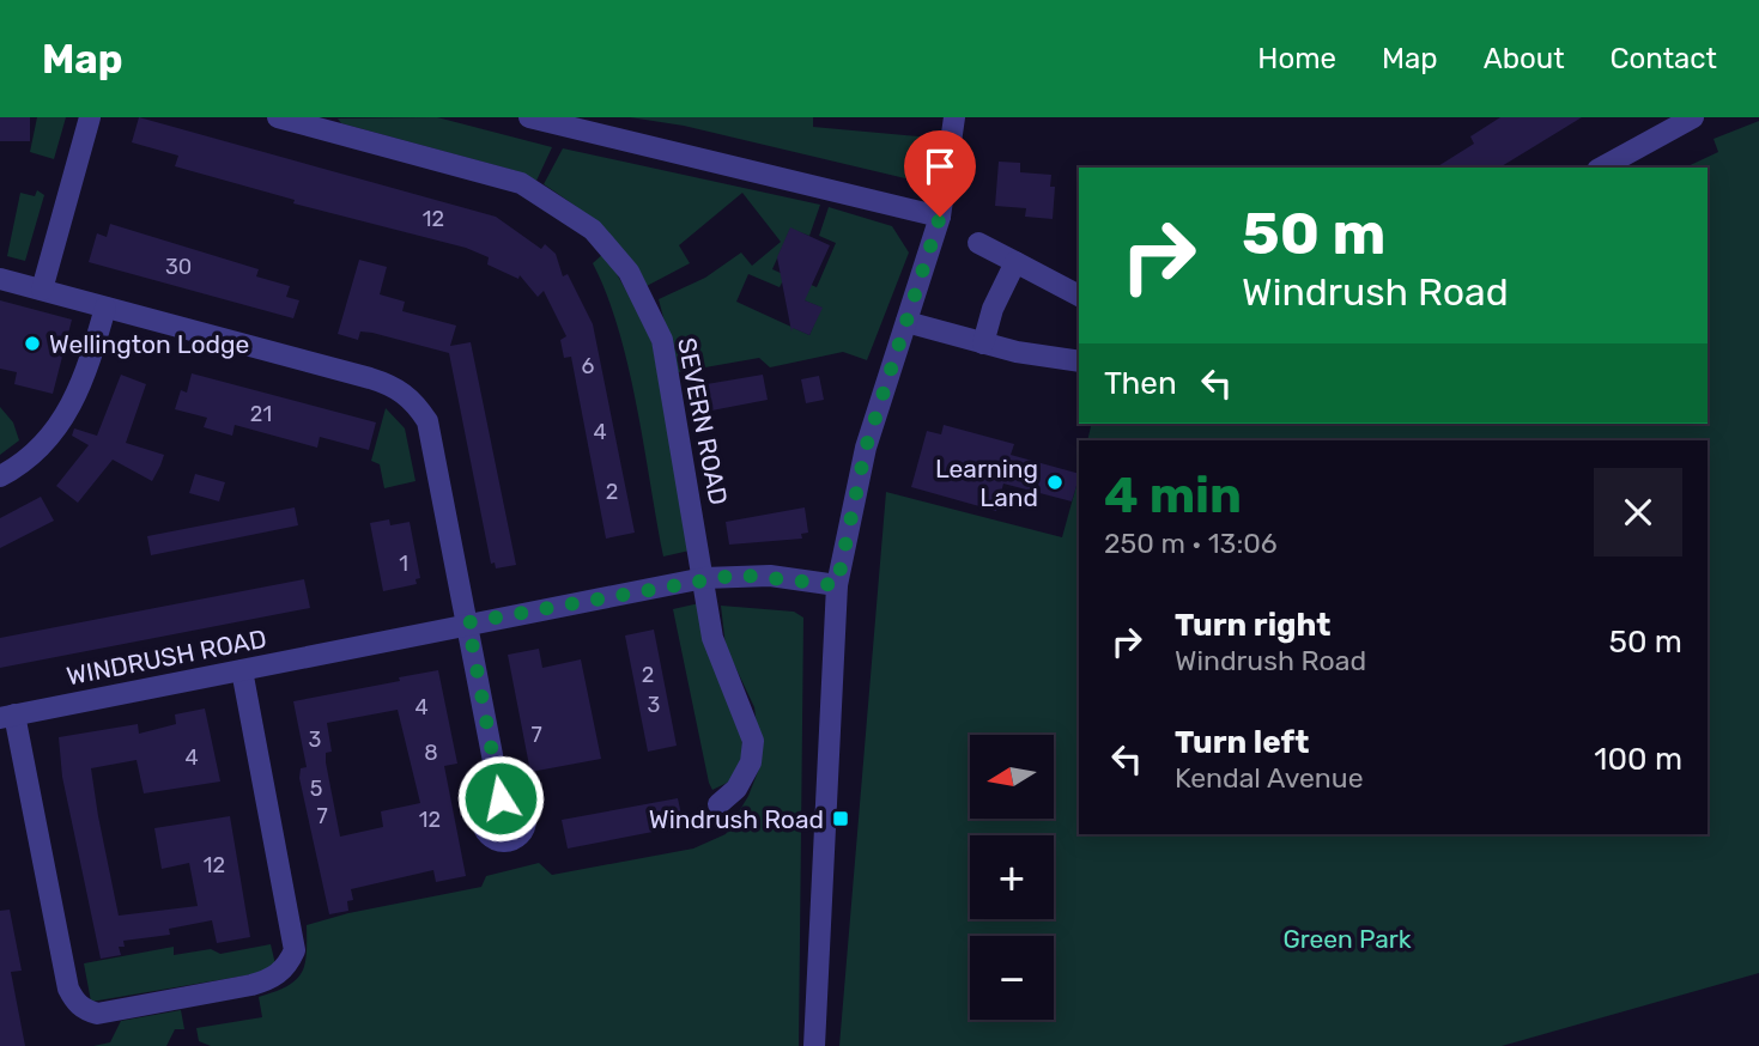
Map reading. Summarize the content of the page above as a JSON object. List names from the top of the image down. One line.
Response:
{"streets":{"street":["SEVERN ROAD","WINDRUSH ROAD"]},"crossings":[["SEVERN ROAD","WINDRUSH ROAD"]],"parks":["Green Park"],"places":{"other":["Wellington Lodge","Learning Land"],"transit":["Windrush Road"]},"house_numbers":["12","30","6","21","4","2","1","2","3","4","7","3","8","4","5","7","12","12"],"north":"left","page":{"header":"Map","nav":["Home","Map","About","Contact"],"turn":["50 m","Windrush Road"],"then":"Then","heading":["4 min","250 m · 13:06"],"list":[{"name":"Turn right","note":"Windrush Road","value":"50 m"},{"name":"Turn left","note":"Kendal Avenue","value":"100 m"}],"map_buttons":["+","−"]}}
